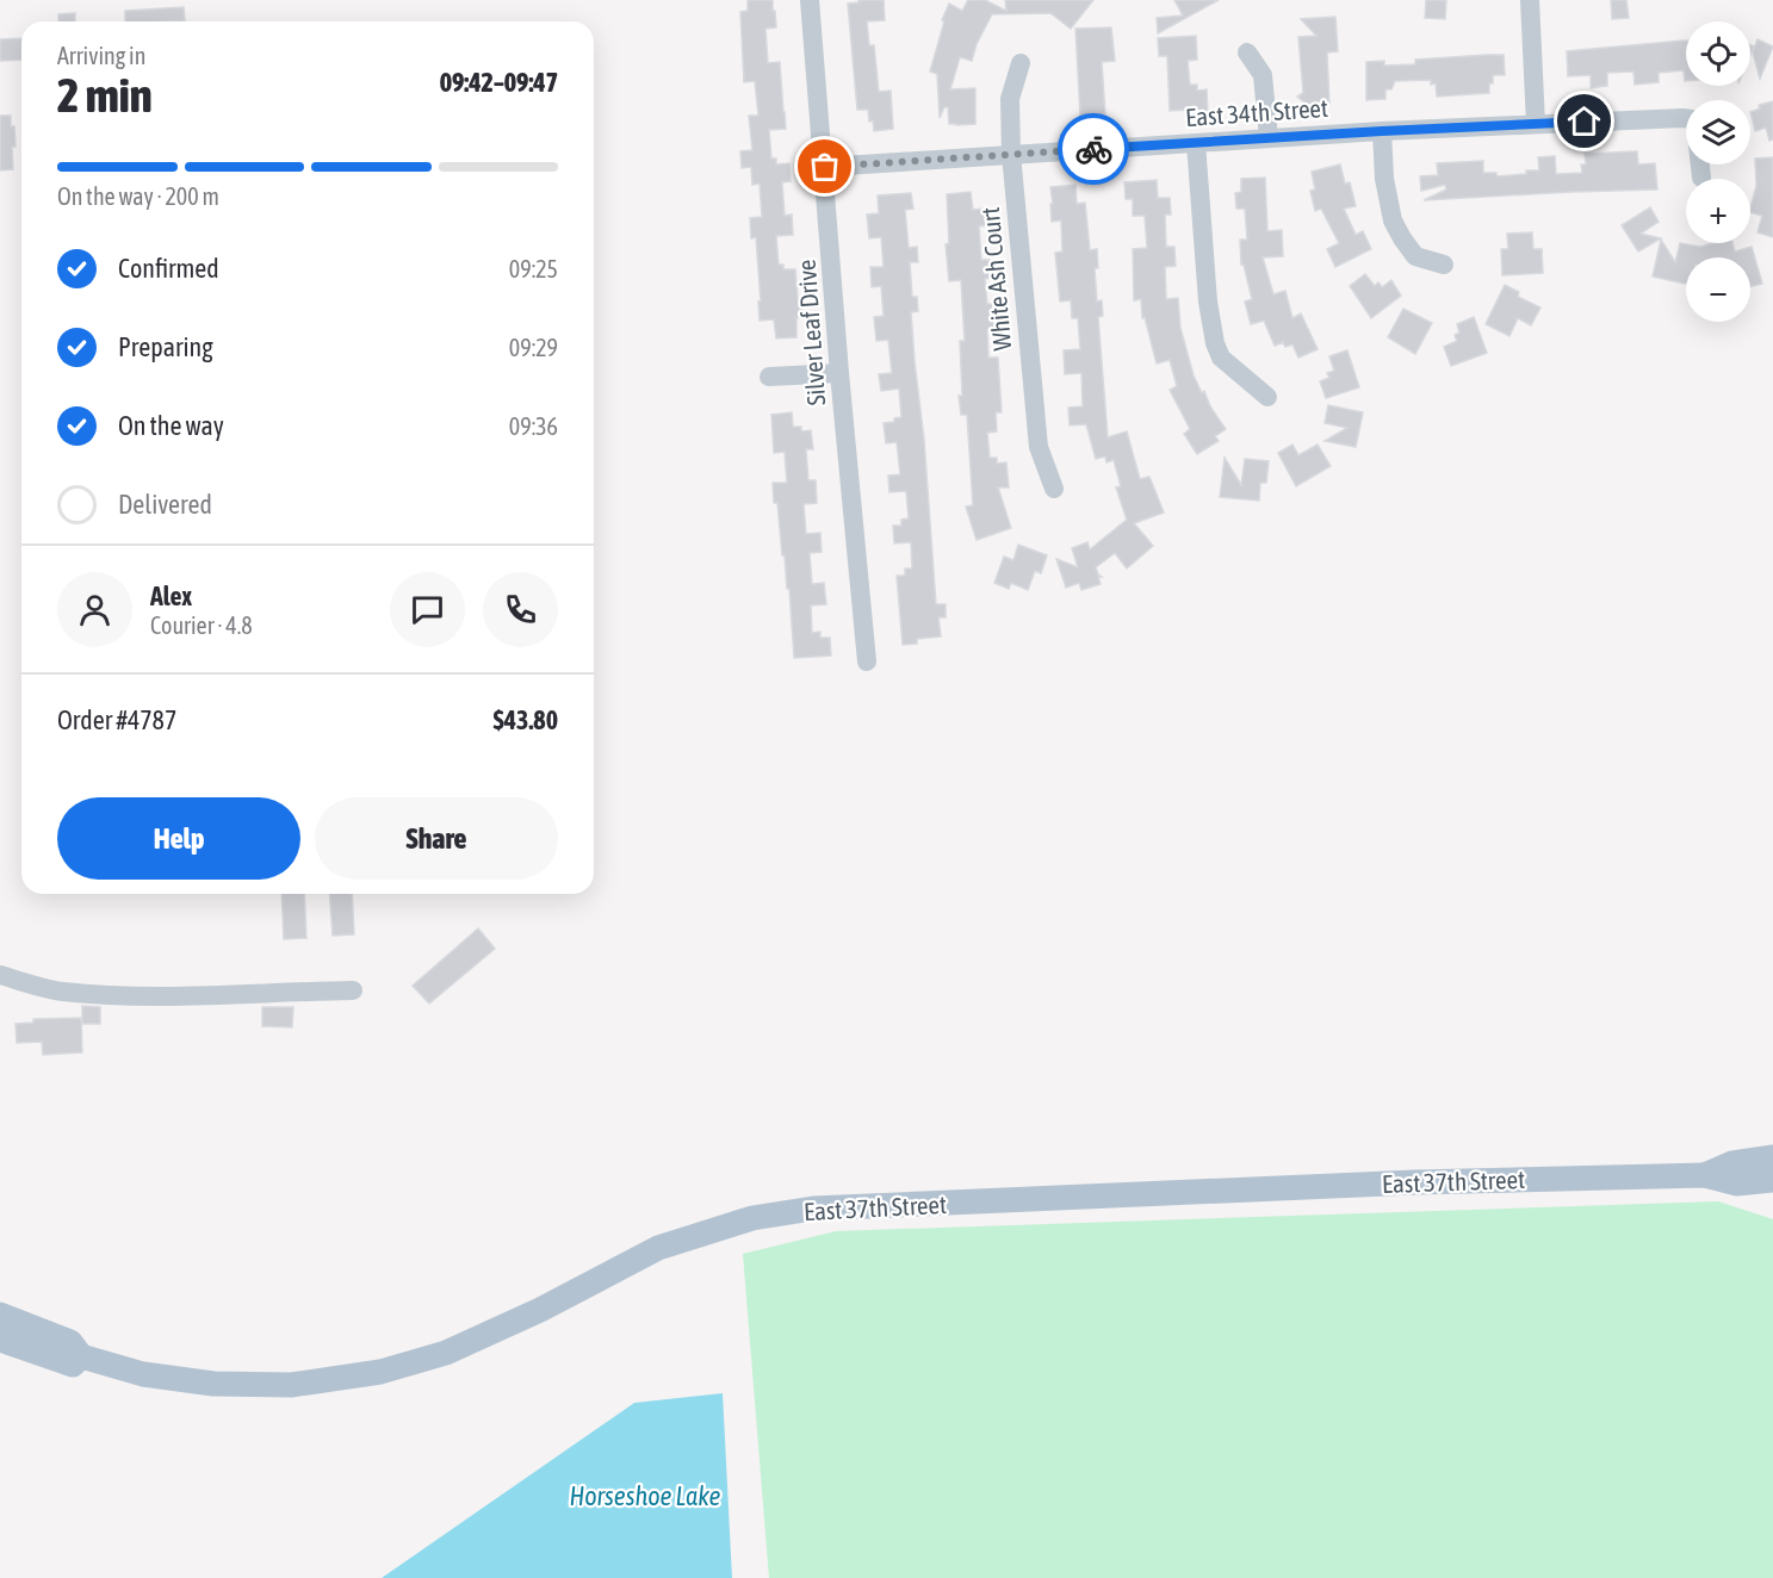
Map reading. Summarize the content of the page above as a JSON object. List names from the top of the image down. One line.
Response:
{"streets":{"main road":["East 37th Street"],"street":["East 34th Street","White Ash Court","Silver Leaf Drive"]},"crossings":[["East 34th Street","White Ash Court"],["East 34th Street","Silver Leaf Drive"]],"water":["Horseshoe Lake"],"page":{"map_buttons":["+","−"],"heading":["2 min","Arriving in","09:42–09:47"],"panel":["Alex","Courier · 4.8","Order #4787","$43.80"],"bar":"On the way · 200 m","list":[["Confirmed","09:25"],["Preparing","09:29"],["On the way","09:36"],"Delivered"],"buttons":["Help","Share"]}}
